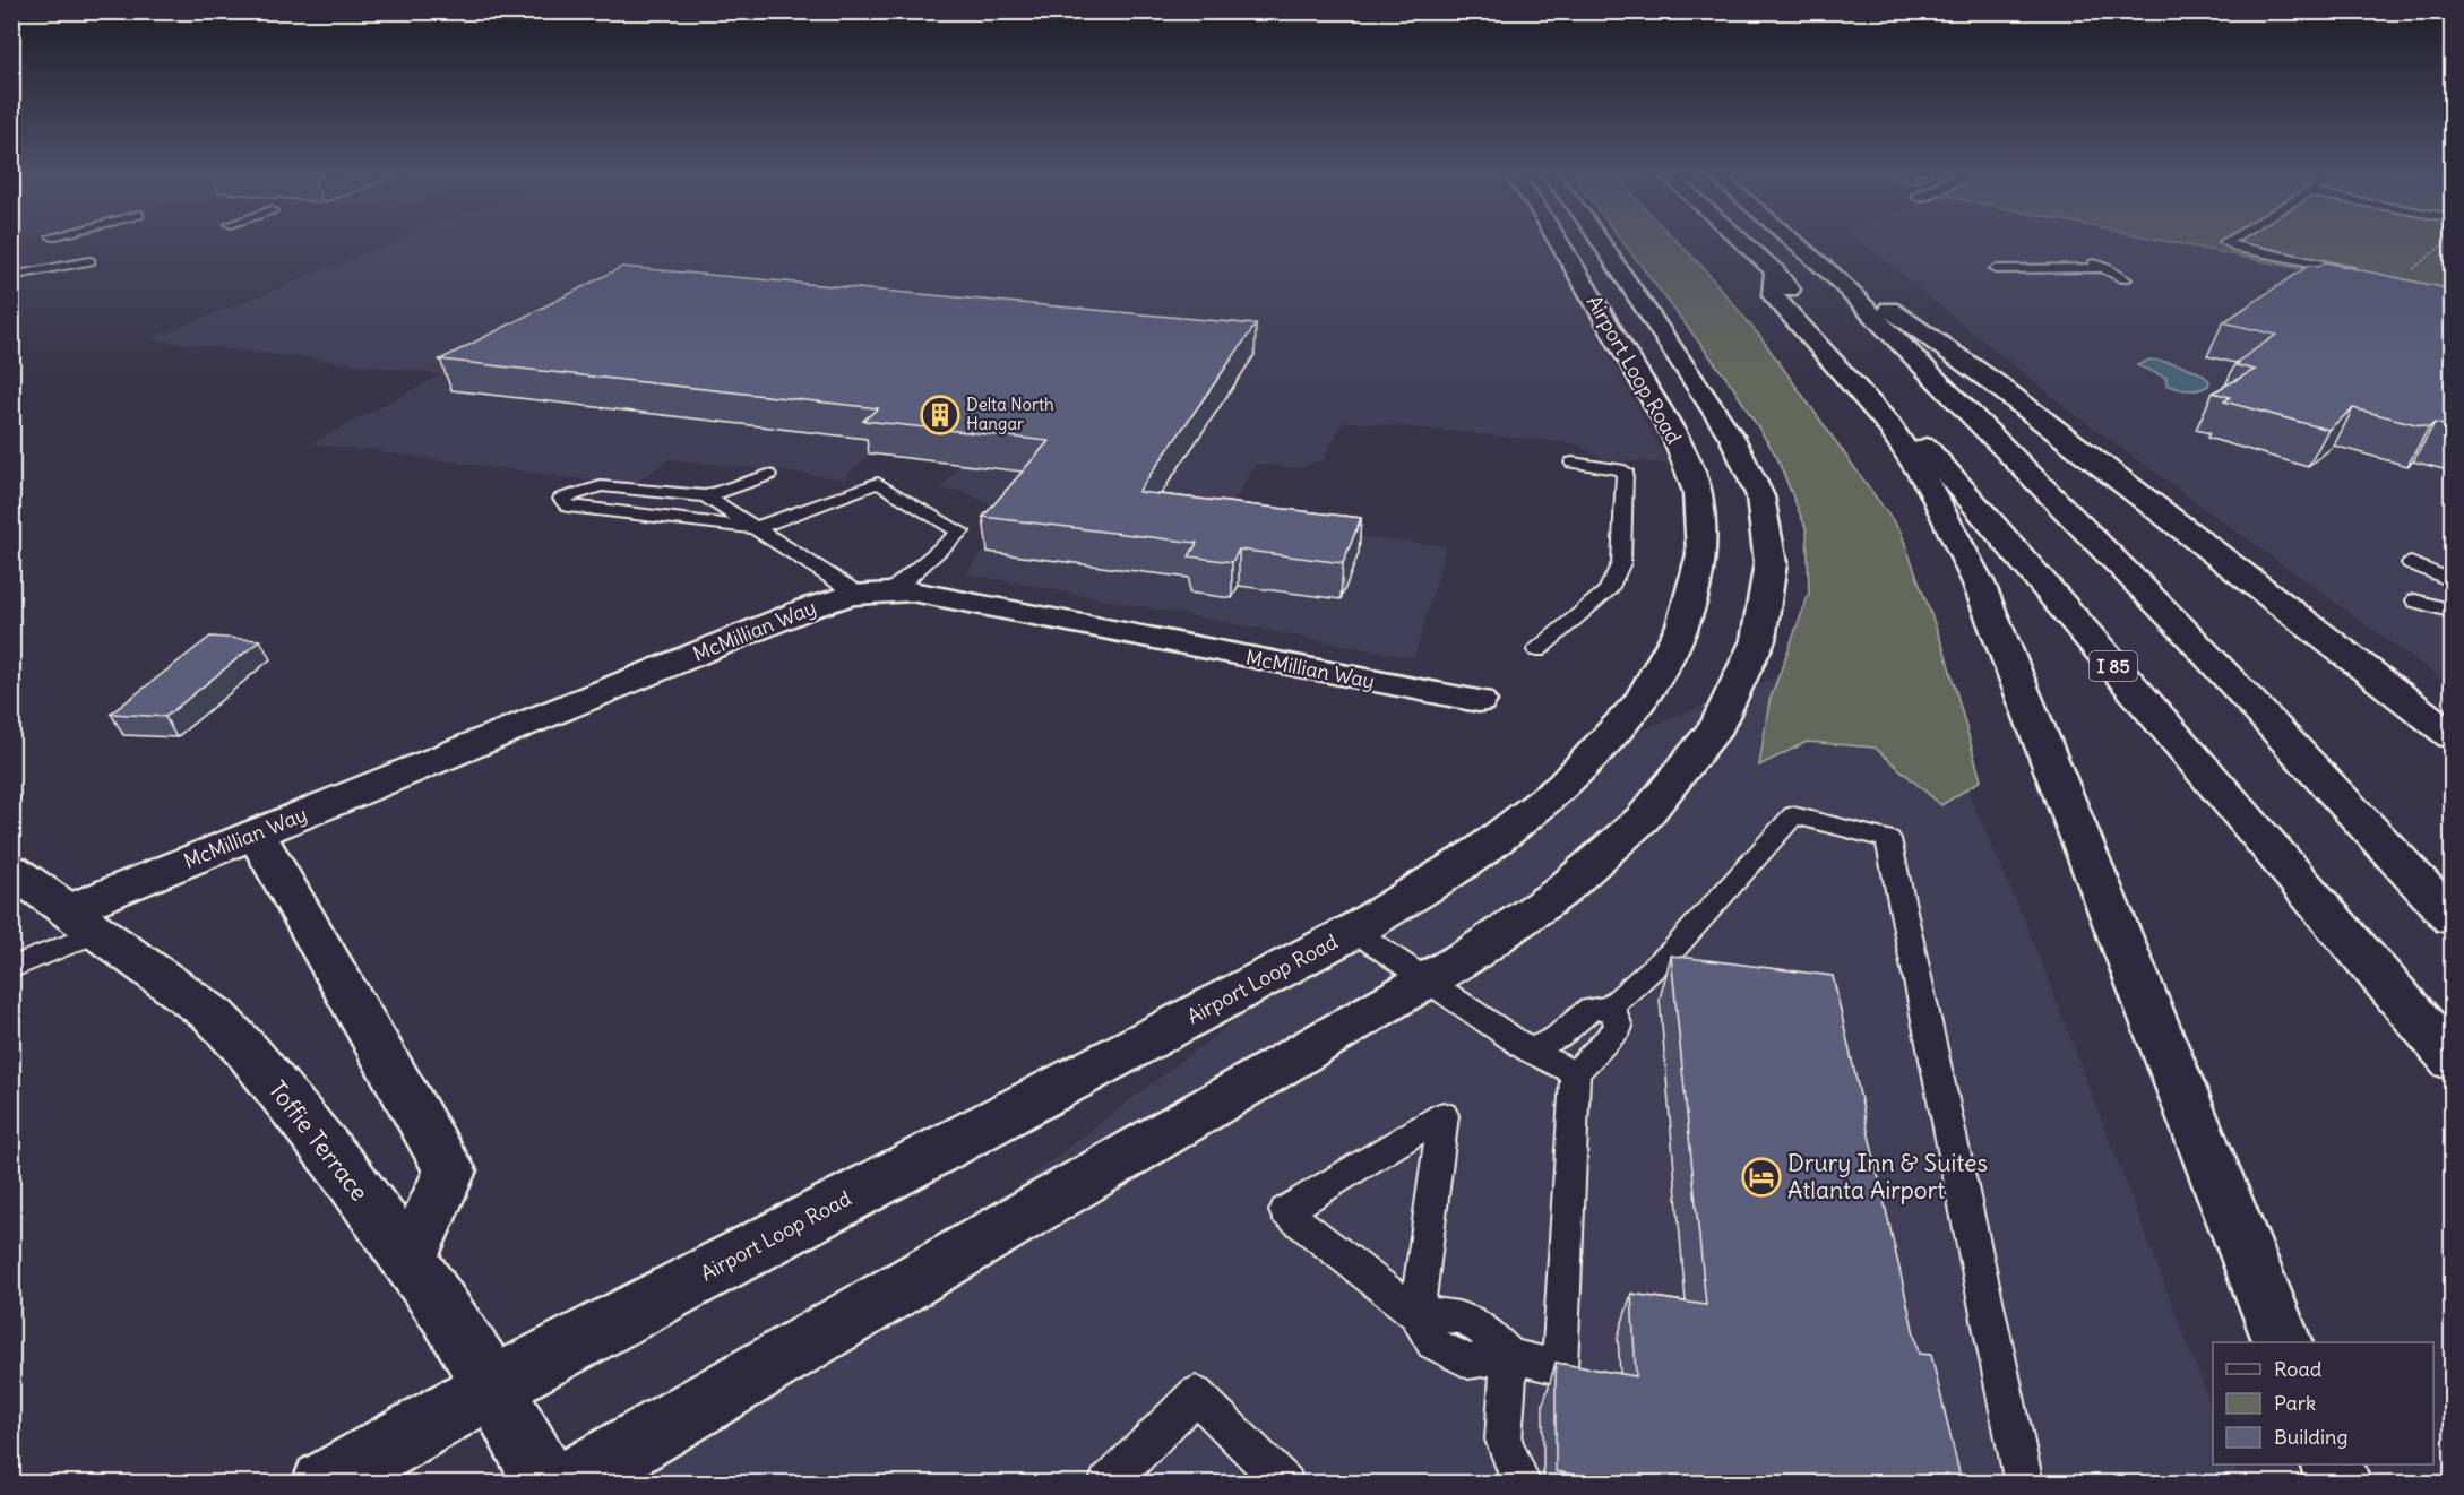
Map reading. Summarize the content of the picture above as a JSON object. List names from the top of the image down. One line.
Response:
{"streets":{"main road":["Airport Loop Road","McMillian Way","I 85","Toffie Terrace"]},"crossings":[["Airport Loop Road","Toffie Terrace"],["McMillian Way","Toffie Terrace"]],"places":{"building":["Delta North Hangar"],"hotel":["Drury Inn & Suites Atlanta Airport"]},"legend":["Road","Park","Building"]}
